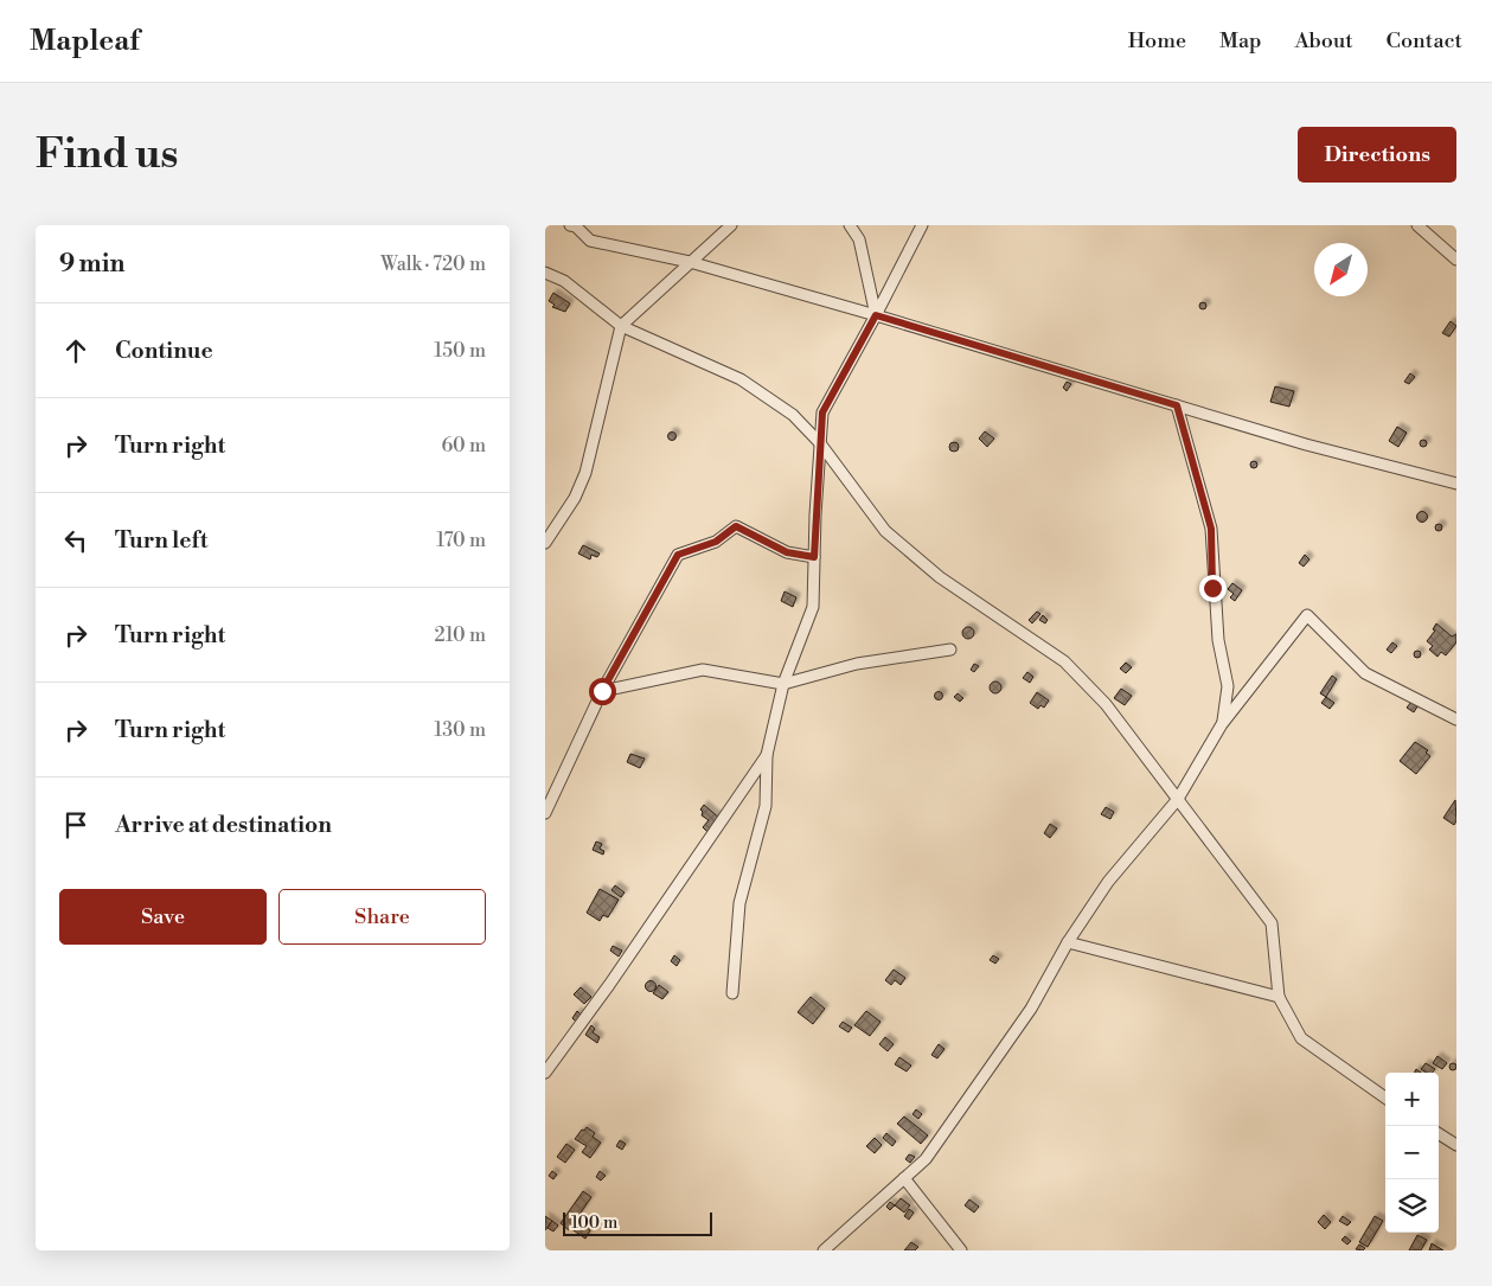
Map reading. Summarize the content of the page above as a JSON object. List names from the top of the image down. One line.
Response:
{"scale_bar":"100 m","north":"bottom left","page":{"header":"Mapleaf","nav":["Home","Map","About","Contact"],"buttons":["Directions",["Save","Share"]],"title":"Find us","heading":["9 min","Walk · 720 m"],"list":[["Continue","150 m"],["Turn right","60 m"],["Turn left","170 m"],["Turn right","210 m"],["Turn right","130 m"],"Arrive at destination"],"map_buttons":["+","−"],"scale":"100 m"}}
